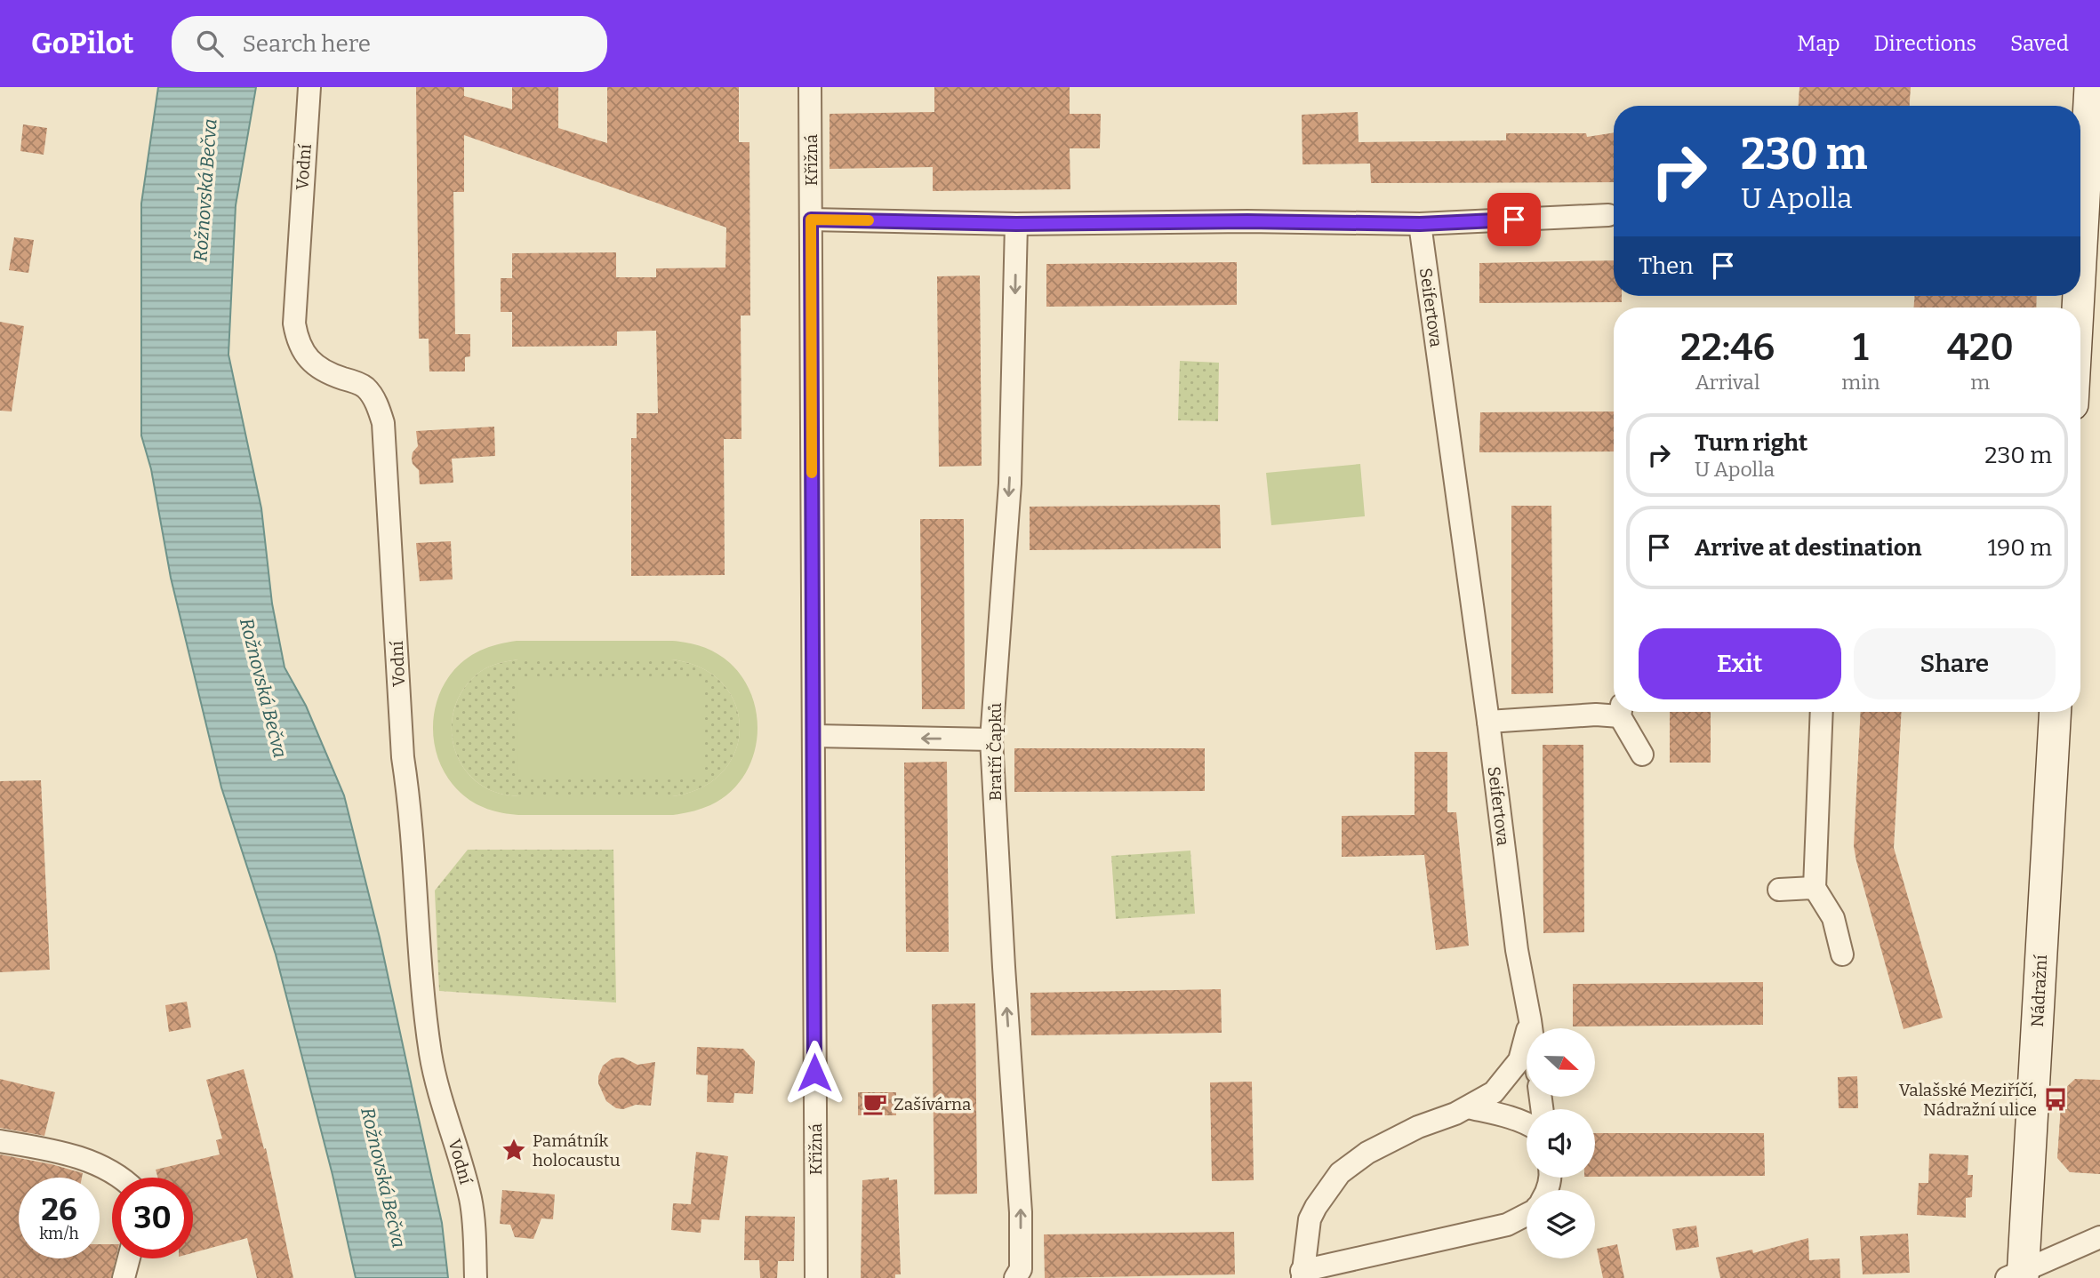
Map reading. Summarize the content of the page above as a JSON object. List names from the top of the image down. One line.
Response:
{"streets":{"main road":["Nádražní"],"street":["Křižná","Vodní","Seifertova","Bratří Čapků"]},"water":["Rožnovská Bečva"],"places":{"bus stop":["Valašské Meziříčí, Nádražní ulice"],"cafe":["Zašívárna"],"place":["Památník holocaustu"]},"north":"right","page":{"header":"GoPilot","search":"Search here","nav":["Map","Directions","Saved"],"turn":["230 m","U Apolla"],"then":"Then","eta":["22:46","Arrival","1","min","420","m"],"list":[{"name":"Turn right","note":"U Apolla","value":"230 m"},{"name":"Arrive at destination","value":"190 m"}],"buttons":["Exit","Share"],"speed":"26 km/h","limit":"30"}}
